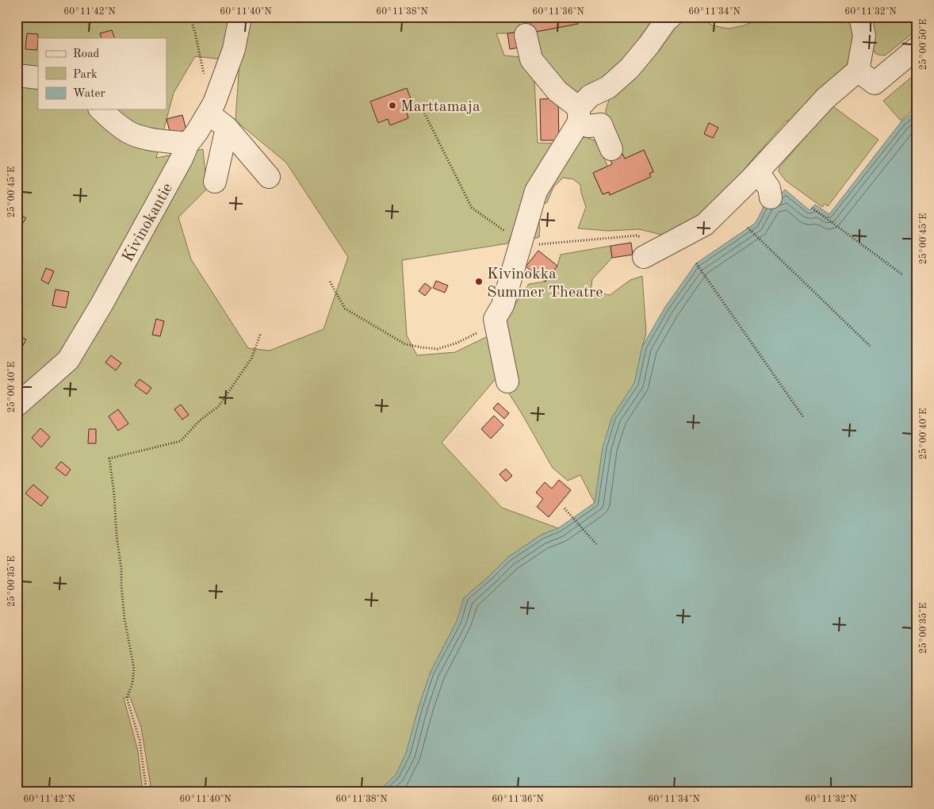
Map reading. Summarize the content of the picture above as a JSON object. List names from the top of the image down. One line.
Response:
{"streets":{"street":["Kivinokantie"]},"places":["Marttamaja","Kivinokka Summer Theatre"],"legend":["Road","Park","Water"],"coordinates":["60°11'42\"N","60°11'40\"N","60°11'38\"N","60°11'36\"N","60°11'34\"N","60°11'32\"N","25°00'50\"E","25°00'45\"E","25°00'40\"E","25°00'35\"E"]}
